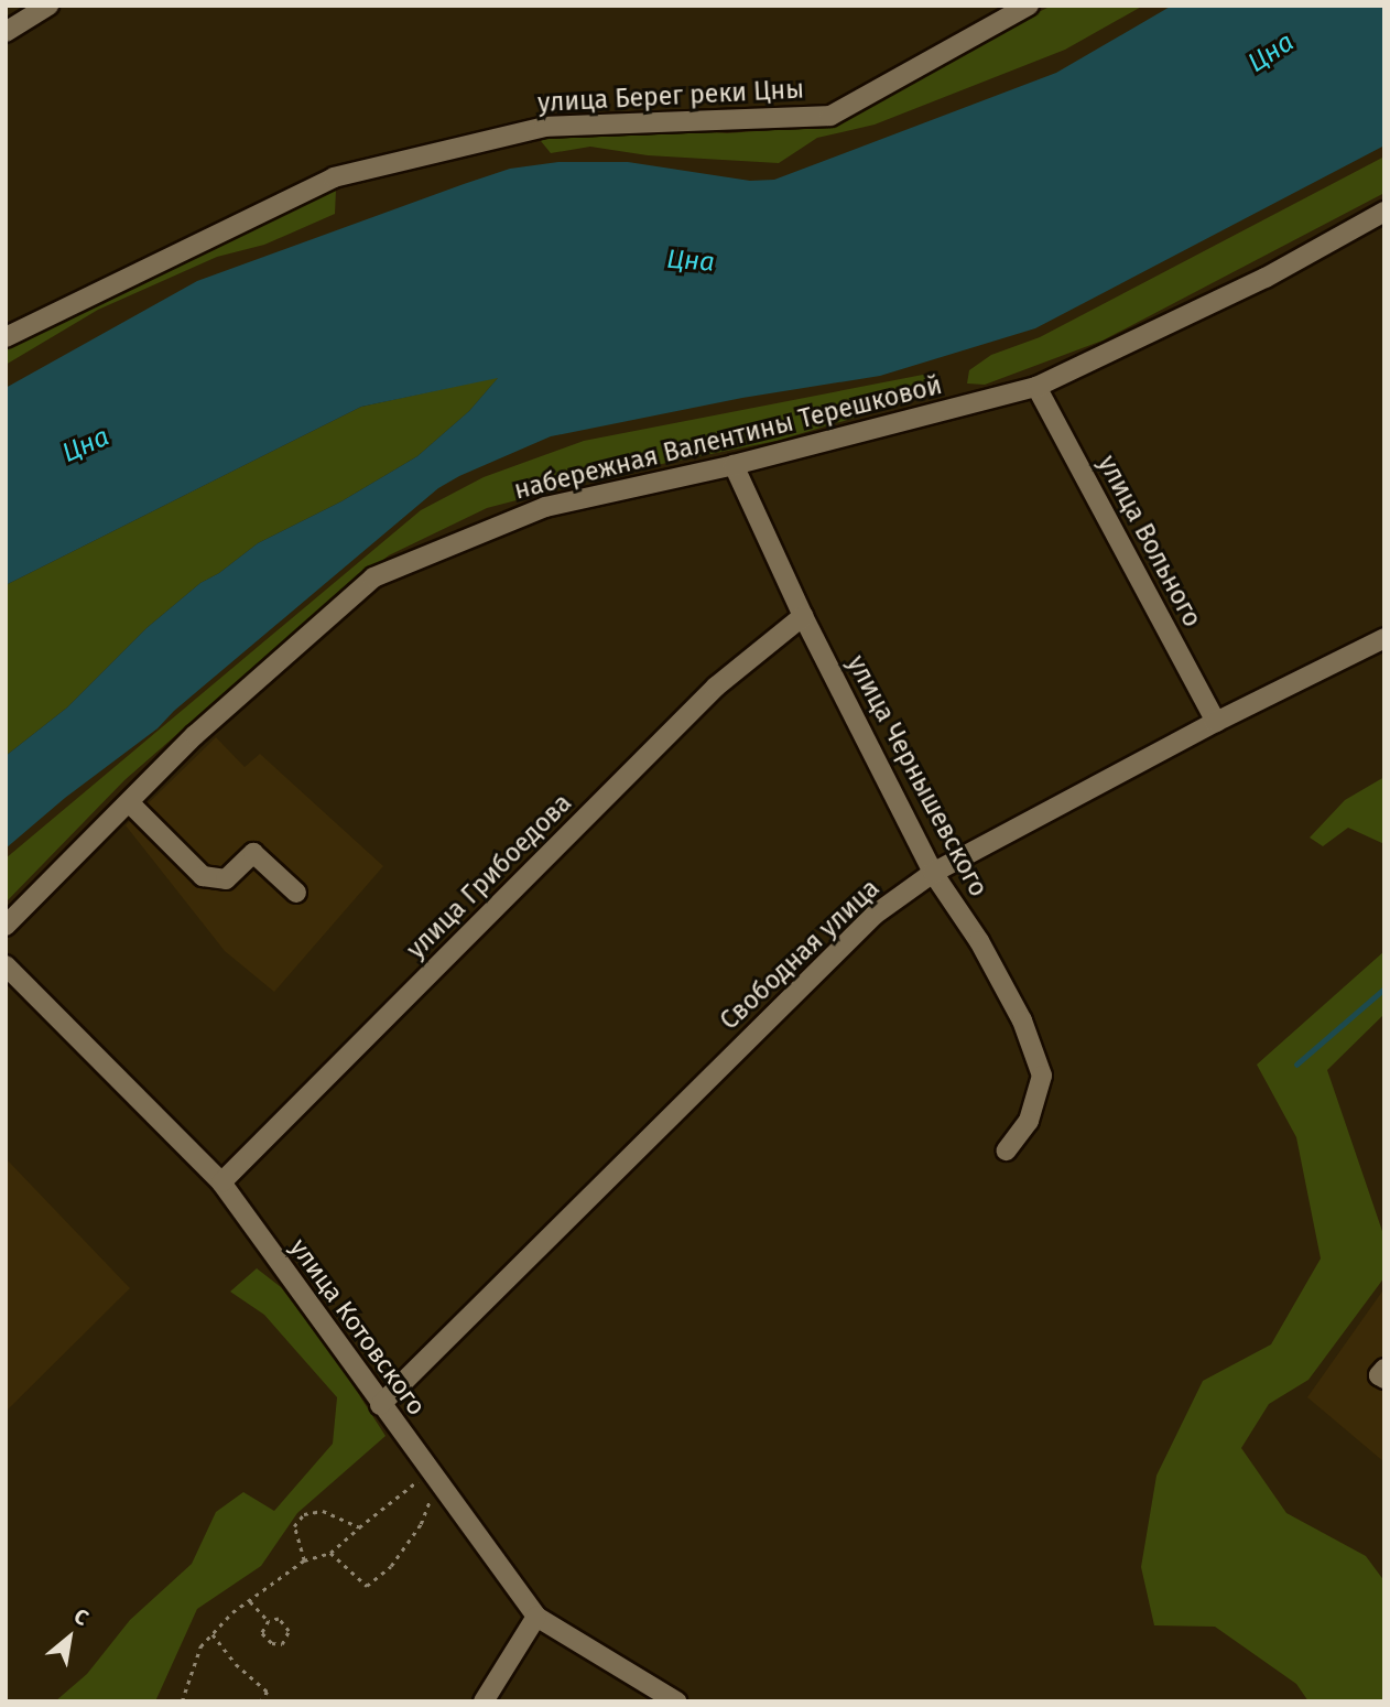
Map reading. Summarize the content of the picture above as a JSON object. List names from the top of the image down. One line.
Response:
{"streets":{"street":["улица Берег реки Цны","набережная Валентины Терешковой","улица Вольного","улица Чернышевского","улица Грибоедова","Свободная улица","улица Котовского"]},"crossings":[["набережная Валентины Терешковой","улица Вольного"],["набережная Валентины Терешковой","улица Чернышевского"],["улица Вольного","Свободная улица"],["улица Чернышевского","улица Грибоедова"],["улица Чернышевского","Свободная улица"],["улица Грибоедова","улица Котовского"],["Свободная улица","улица Котовского"]],"water":["Цна"],"north":"top right"}
